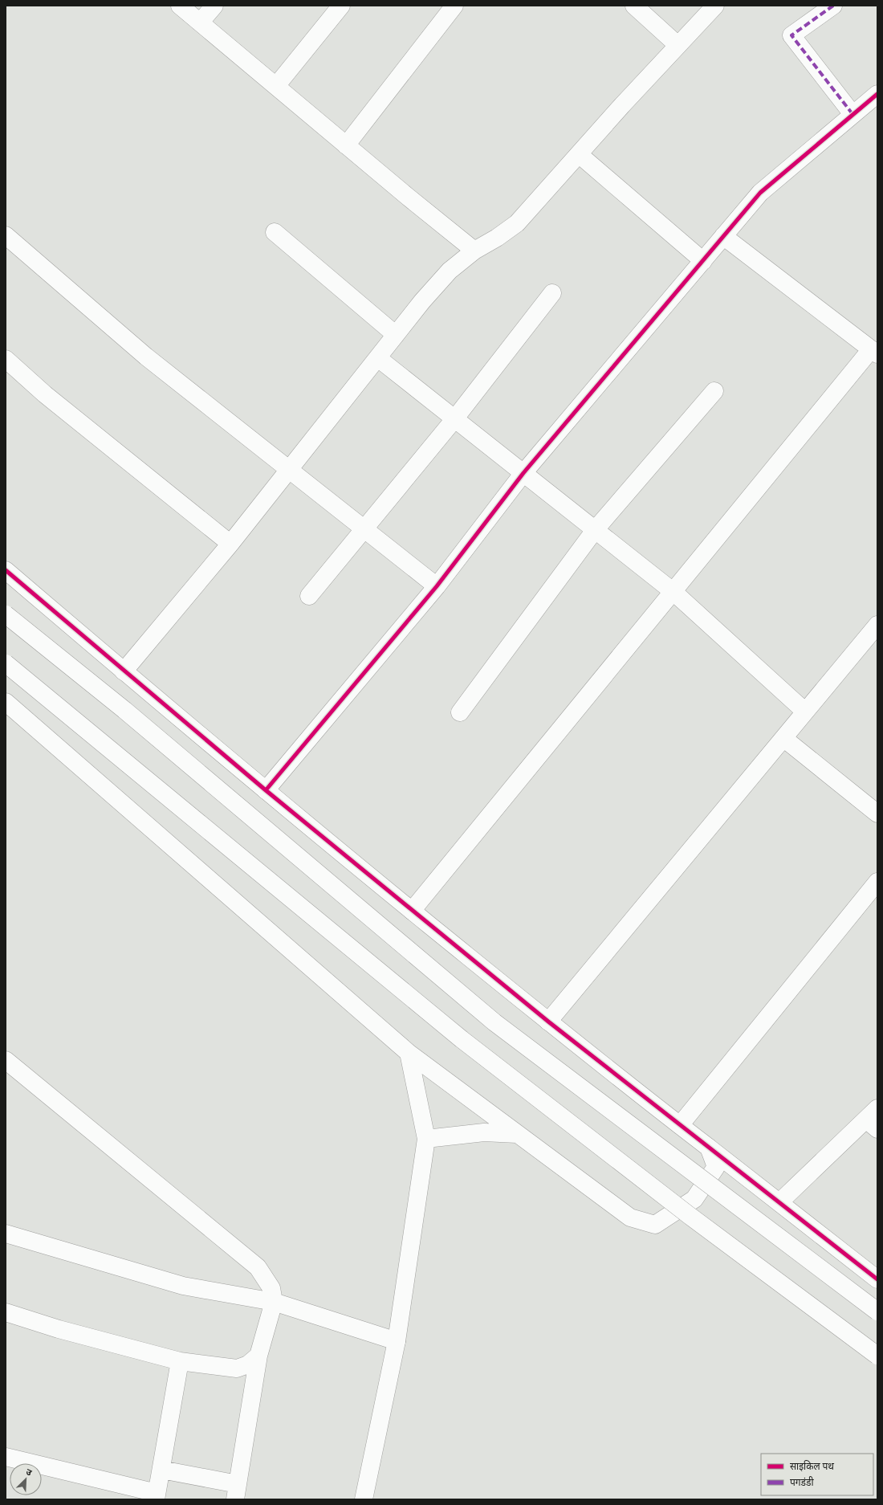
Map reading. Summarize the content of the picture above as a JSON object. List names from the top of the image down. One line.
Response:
{"legend":["साइकिल पथ","पगडंडी"],"north":"top right"}
